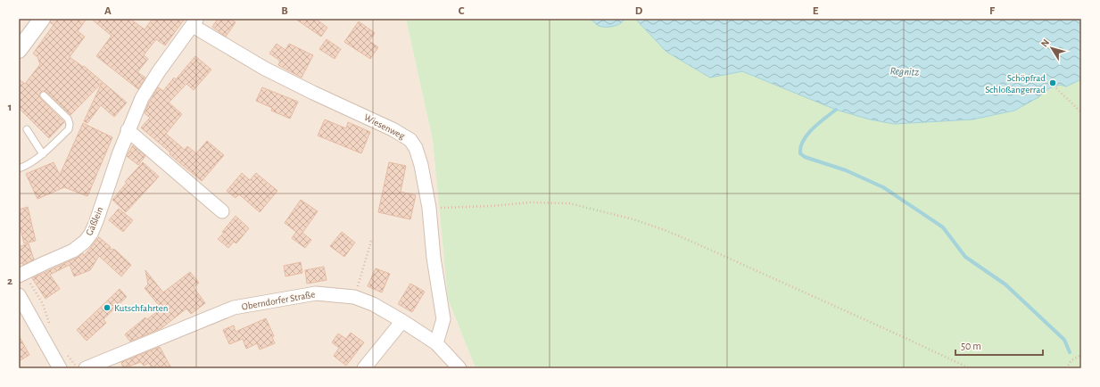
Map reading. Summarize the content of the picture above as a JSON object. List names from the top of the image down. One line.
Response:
{"streets":{"street":["Wiesenweg","Gäßlein","Oberndorfer Straße"]},"crossings":[["Wiesenweg","Gäßlein"],["Wiesenweg","Oberndorfer Straße"]],"water":["Regnitz"],"places":["Schöpfrad Schloßangerrad","Kutschfahrten"],"scale_bar":"50 m","north":"top left","grid":{"columns":["A","B","C","D","E","F"],"rows":["1","2"]}}
